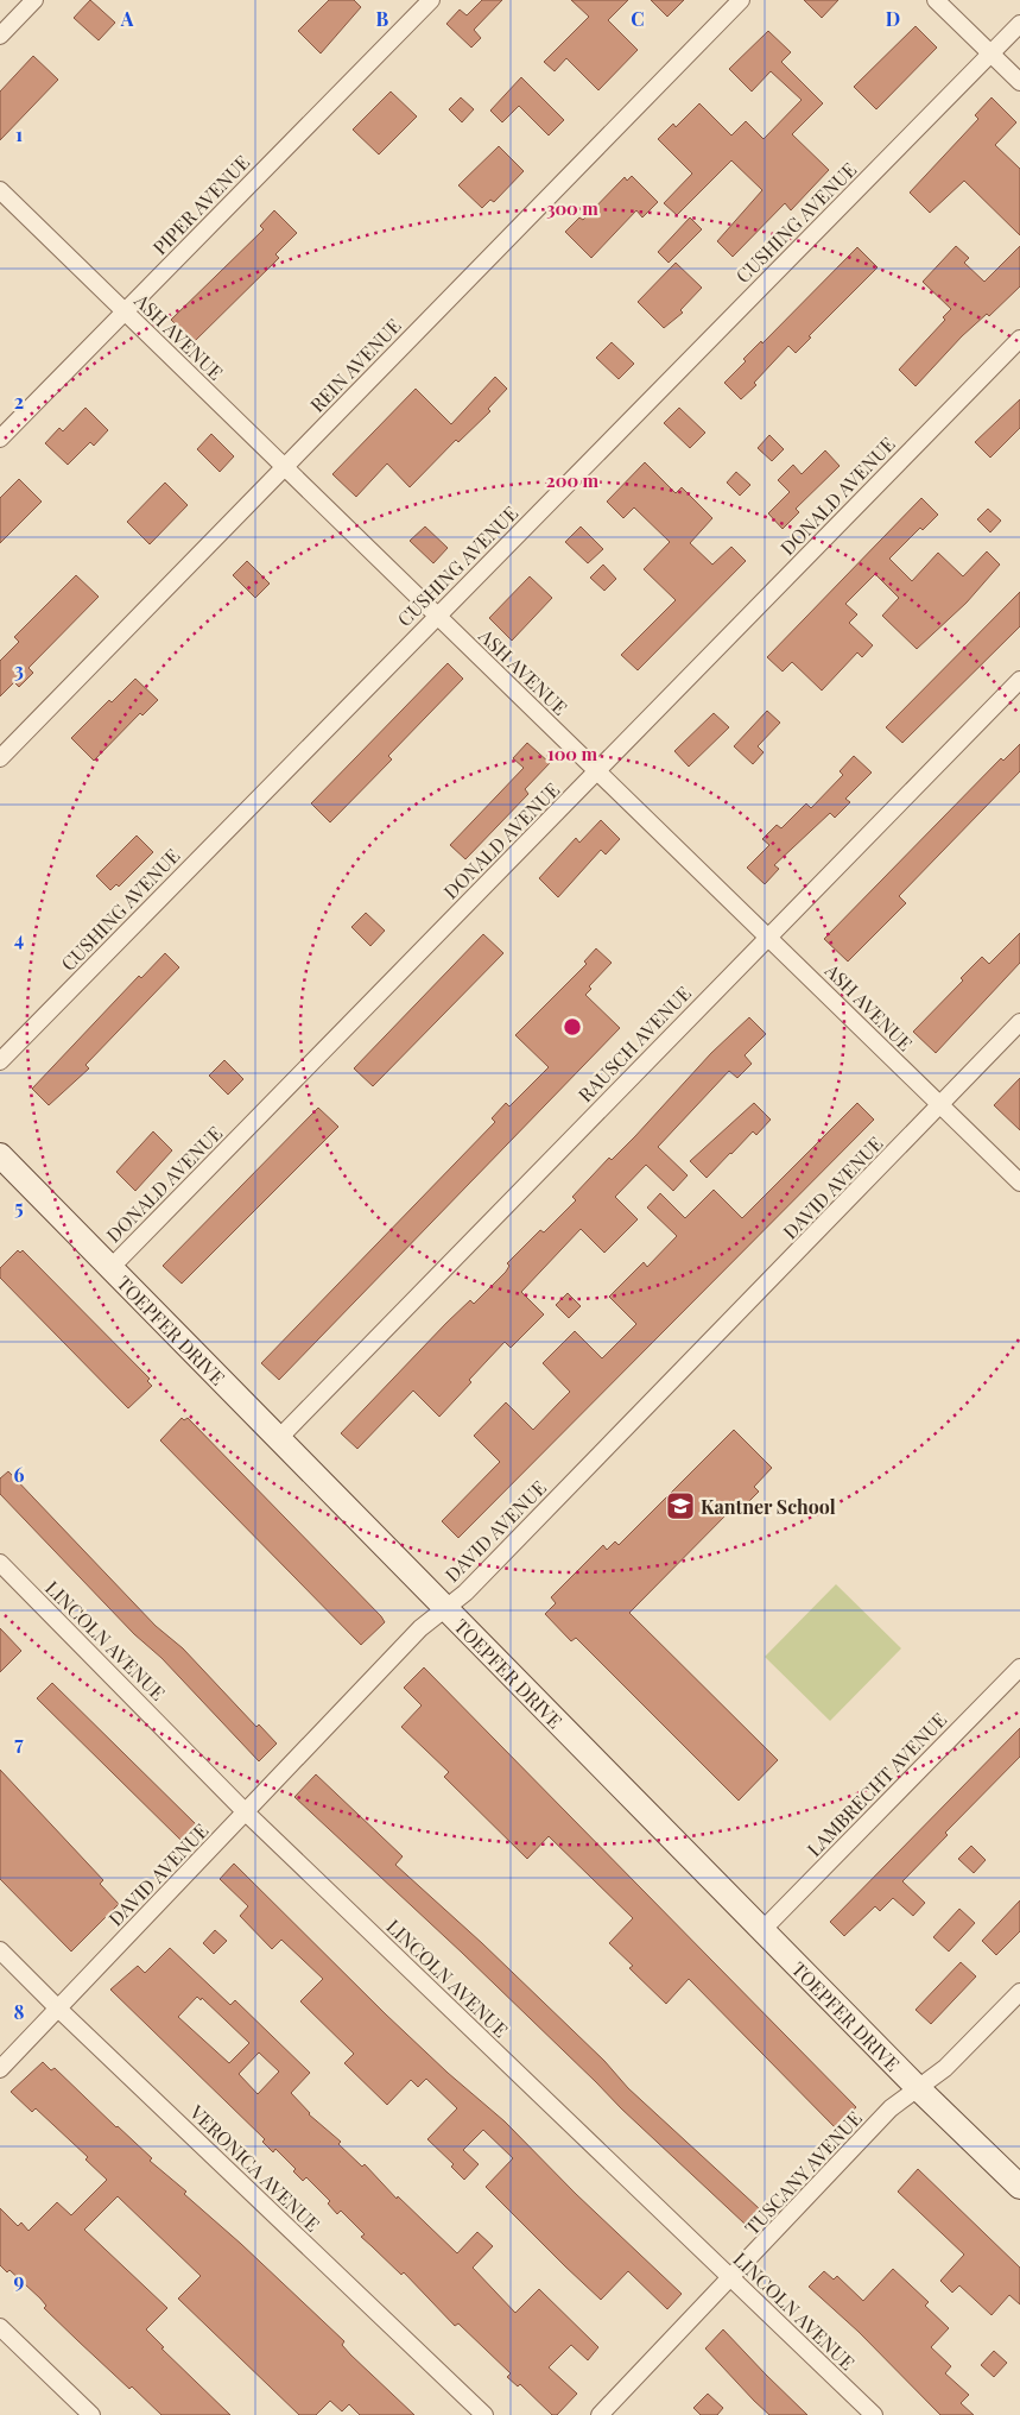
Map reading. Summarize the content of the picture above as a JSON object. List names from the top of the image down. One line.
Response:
{"streets":{"street":["PIPER AVENUE","CUSHING AVENUE","ASH AVENUE","REIN AVENUE","DONALD AVENUE","RAUSCH AVENUE","DAVID AVENUE","TOEPFER DRIVE","LINCOLN AVENUE","LAMBRECHT AVENUE","VERONICA AVENUE","TUSCANY AVENUE"]},"crossings":[["PIPER AVENUE","ASH AVENUE"],["CUSHING AVENUE","ASH AVENUE"],["ASH AVENUE","REIN AVENUE"],["ASH AVENUE","DONALD AVENUE"],["ASH AVENUE","RAUSCH AVENUE"],["ASH AVENUE","DAVID AVENUE"],["DONALD AVENUE","TOEPFER DRIVE"],["RAUSCH AVENUE","TOEPFER DRIVE"],["DAVID AVENUE","TOEPFER DRIVE"],["DAVID AVENUE","LINCOLN AVENUE"],["DAVID AVENUE","VERONICA AVENUE"],["TOEPFER DRIVE","LAMBRECHT AVENUE"],["TOEPFER DRIVE","TUSCANY AVENUE"],["LINCOLN AVENUE","TUSCANY AVENUE"]],"places":{"school or university":["Kantner School"]},"grid":{"columns":["A","B","C","D"],"rows":["1","2","3","4","5","6","7","8","9"]},"rings":["300 m","200 m","100 m"]}
